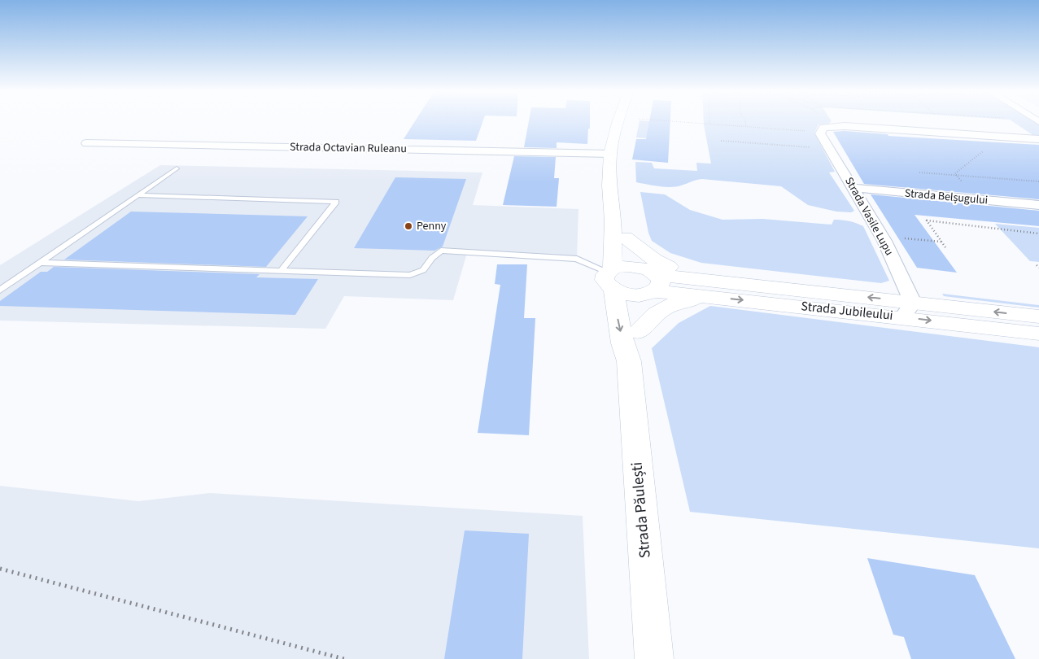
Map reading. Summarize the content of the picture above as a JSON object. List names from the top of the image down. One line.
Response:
{"streets":{"main road":["Strada Jubileului","Strada Păulești"],"street":["Strada Octavian Ruleanu","Strada Belșugului","Strada Vasile Lupu"]},"crossings":[["Strada Octavian Ruleanu","Strada Păulești"],["Strada Belșugului","Strada Vasile Lupu"],["Strada Vasile Lupu","Strada Jubileului"],["Strada Jubileului","Strada Păulești"]],"places":["Penny"]}
